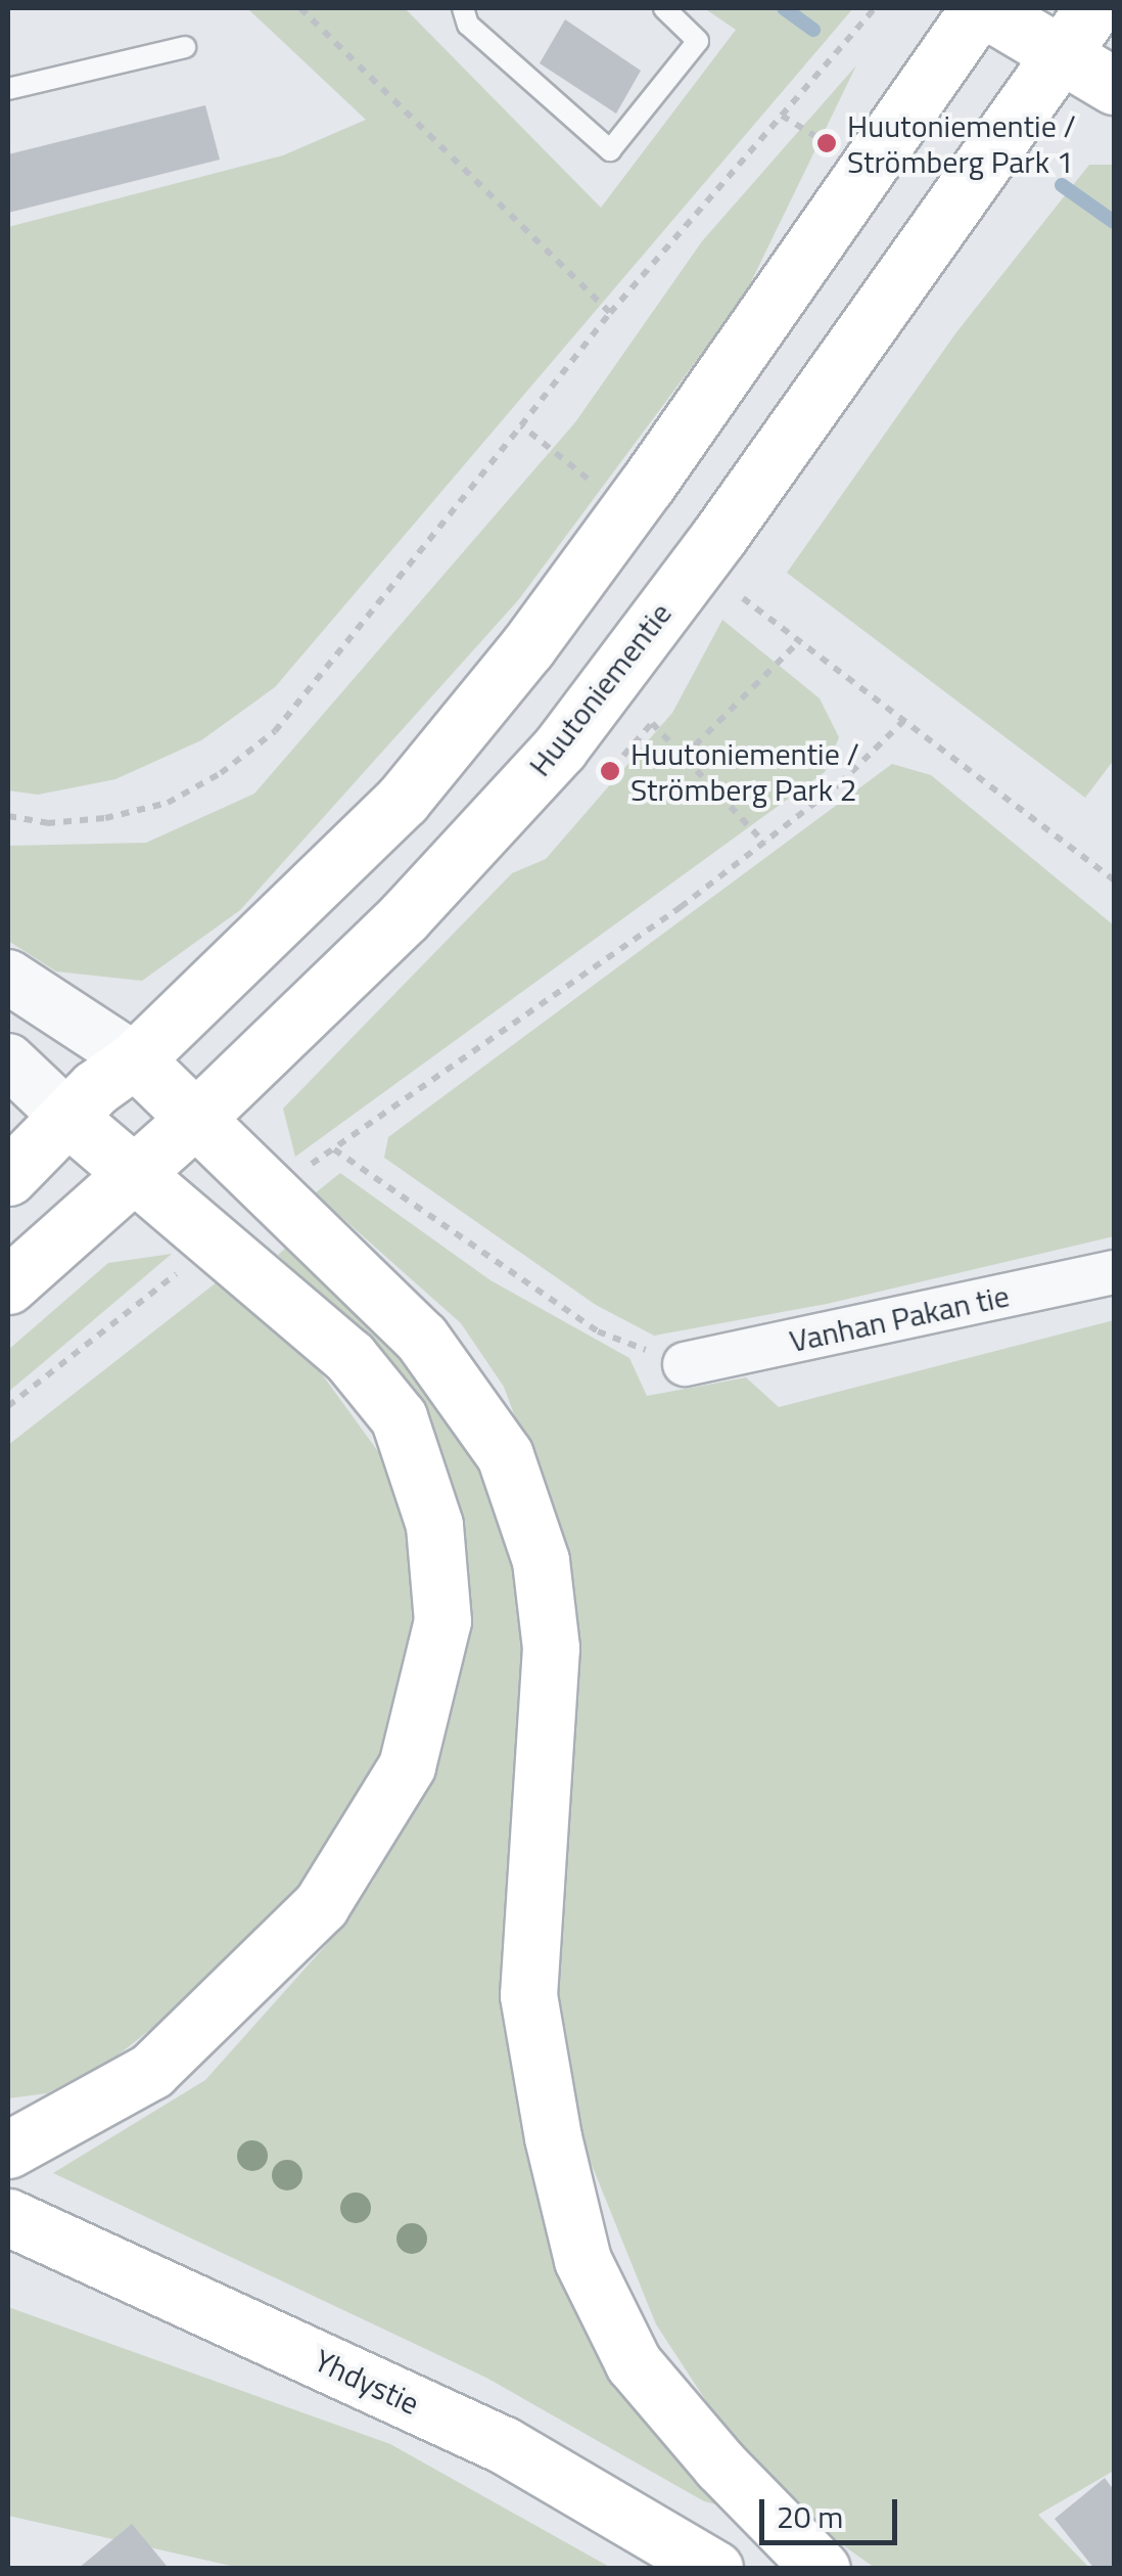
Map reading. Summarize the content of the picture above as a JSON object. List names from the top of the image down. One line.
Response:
{"streets":{"main road":["Huutoniementie","Yhdystie"],"street":["Vanhan Pakan tie"]},"places":["Huutoniementie / Strömberg Park 1","Huutoniementie / Strömberg Park 2"],"scale_bar":"20 m"}
